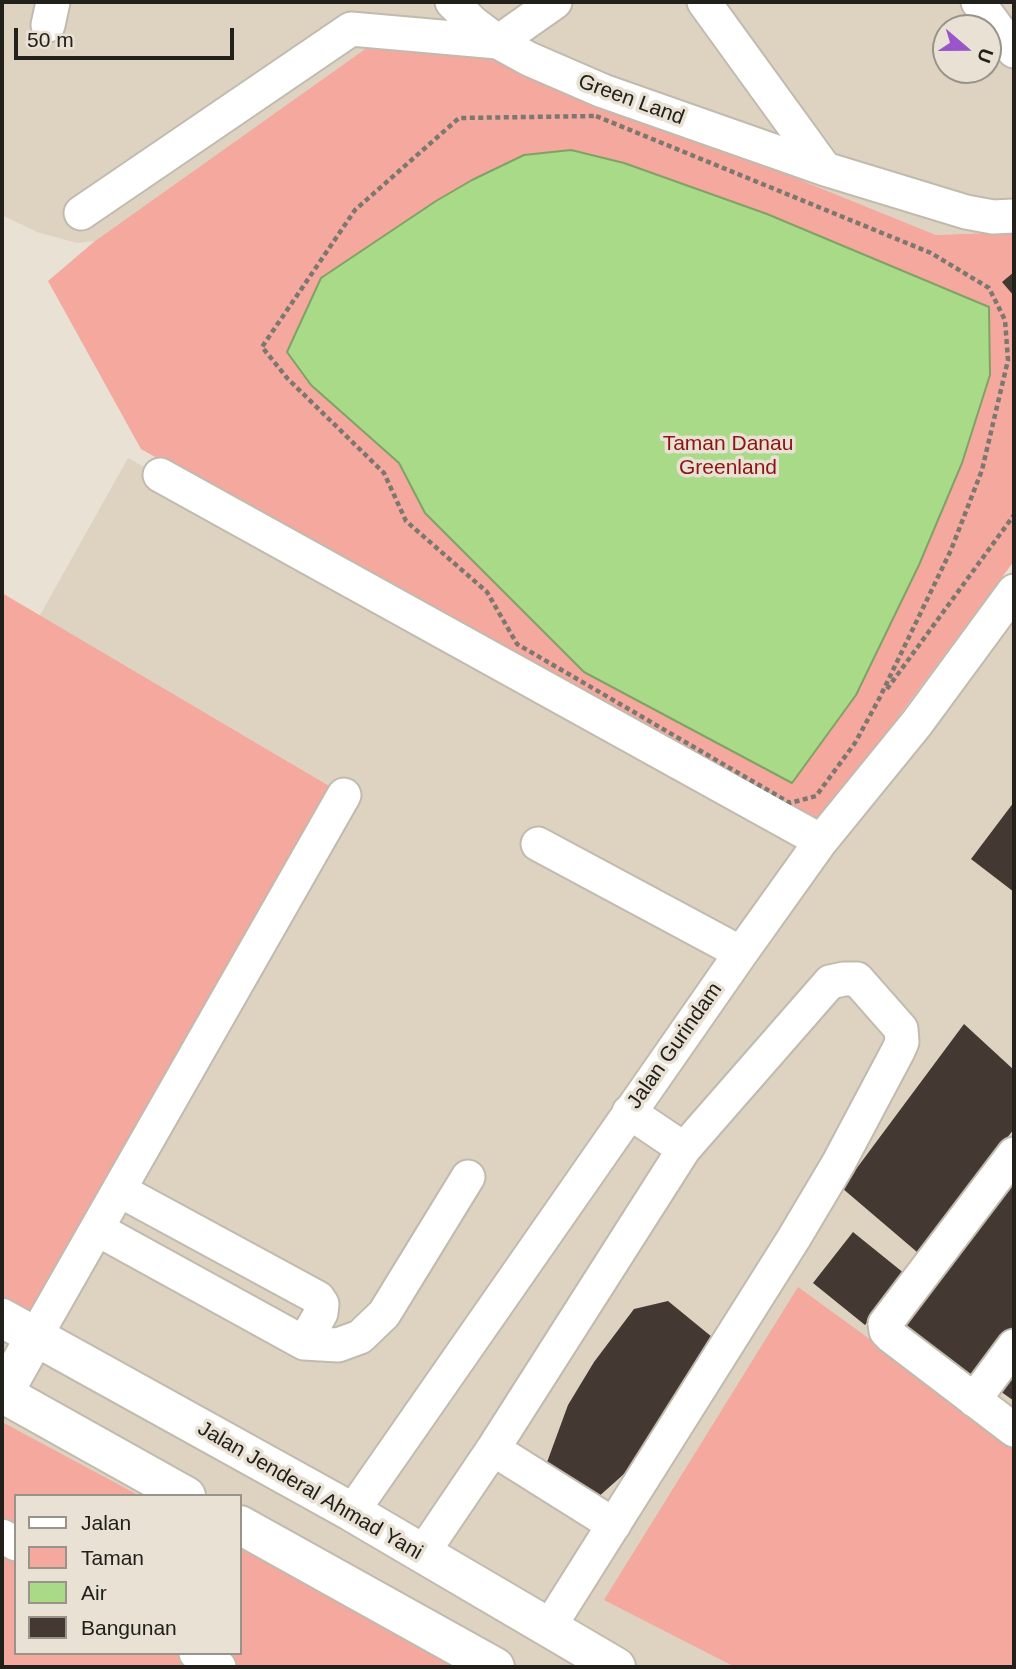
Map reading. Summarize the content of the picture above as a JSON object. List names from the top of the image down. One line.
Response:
{"streets":{"highway":["Jalan Jenderal Ahmad Yani"],"street":["Green Land","Jalan Gurindam"]},"crossings":[["Jalan Gurindam","Jalan Jenderal Ahmad Yani"]],"parks":["Taman Danau Greenland"],"legend":["Jalan","Taman","Air","Bangunan"],"scale_bar":"50 m","north":"right"}
